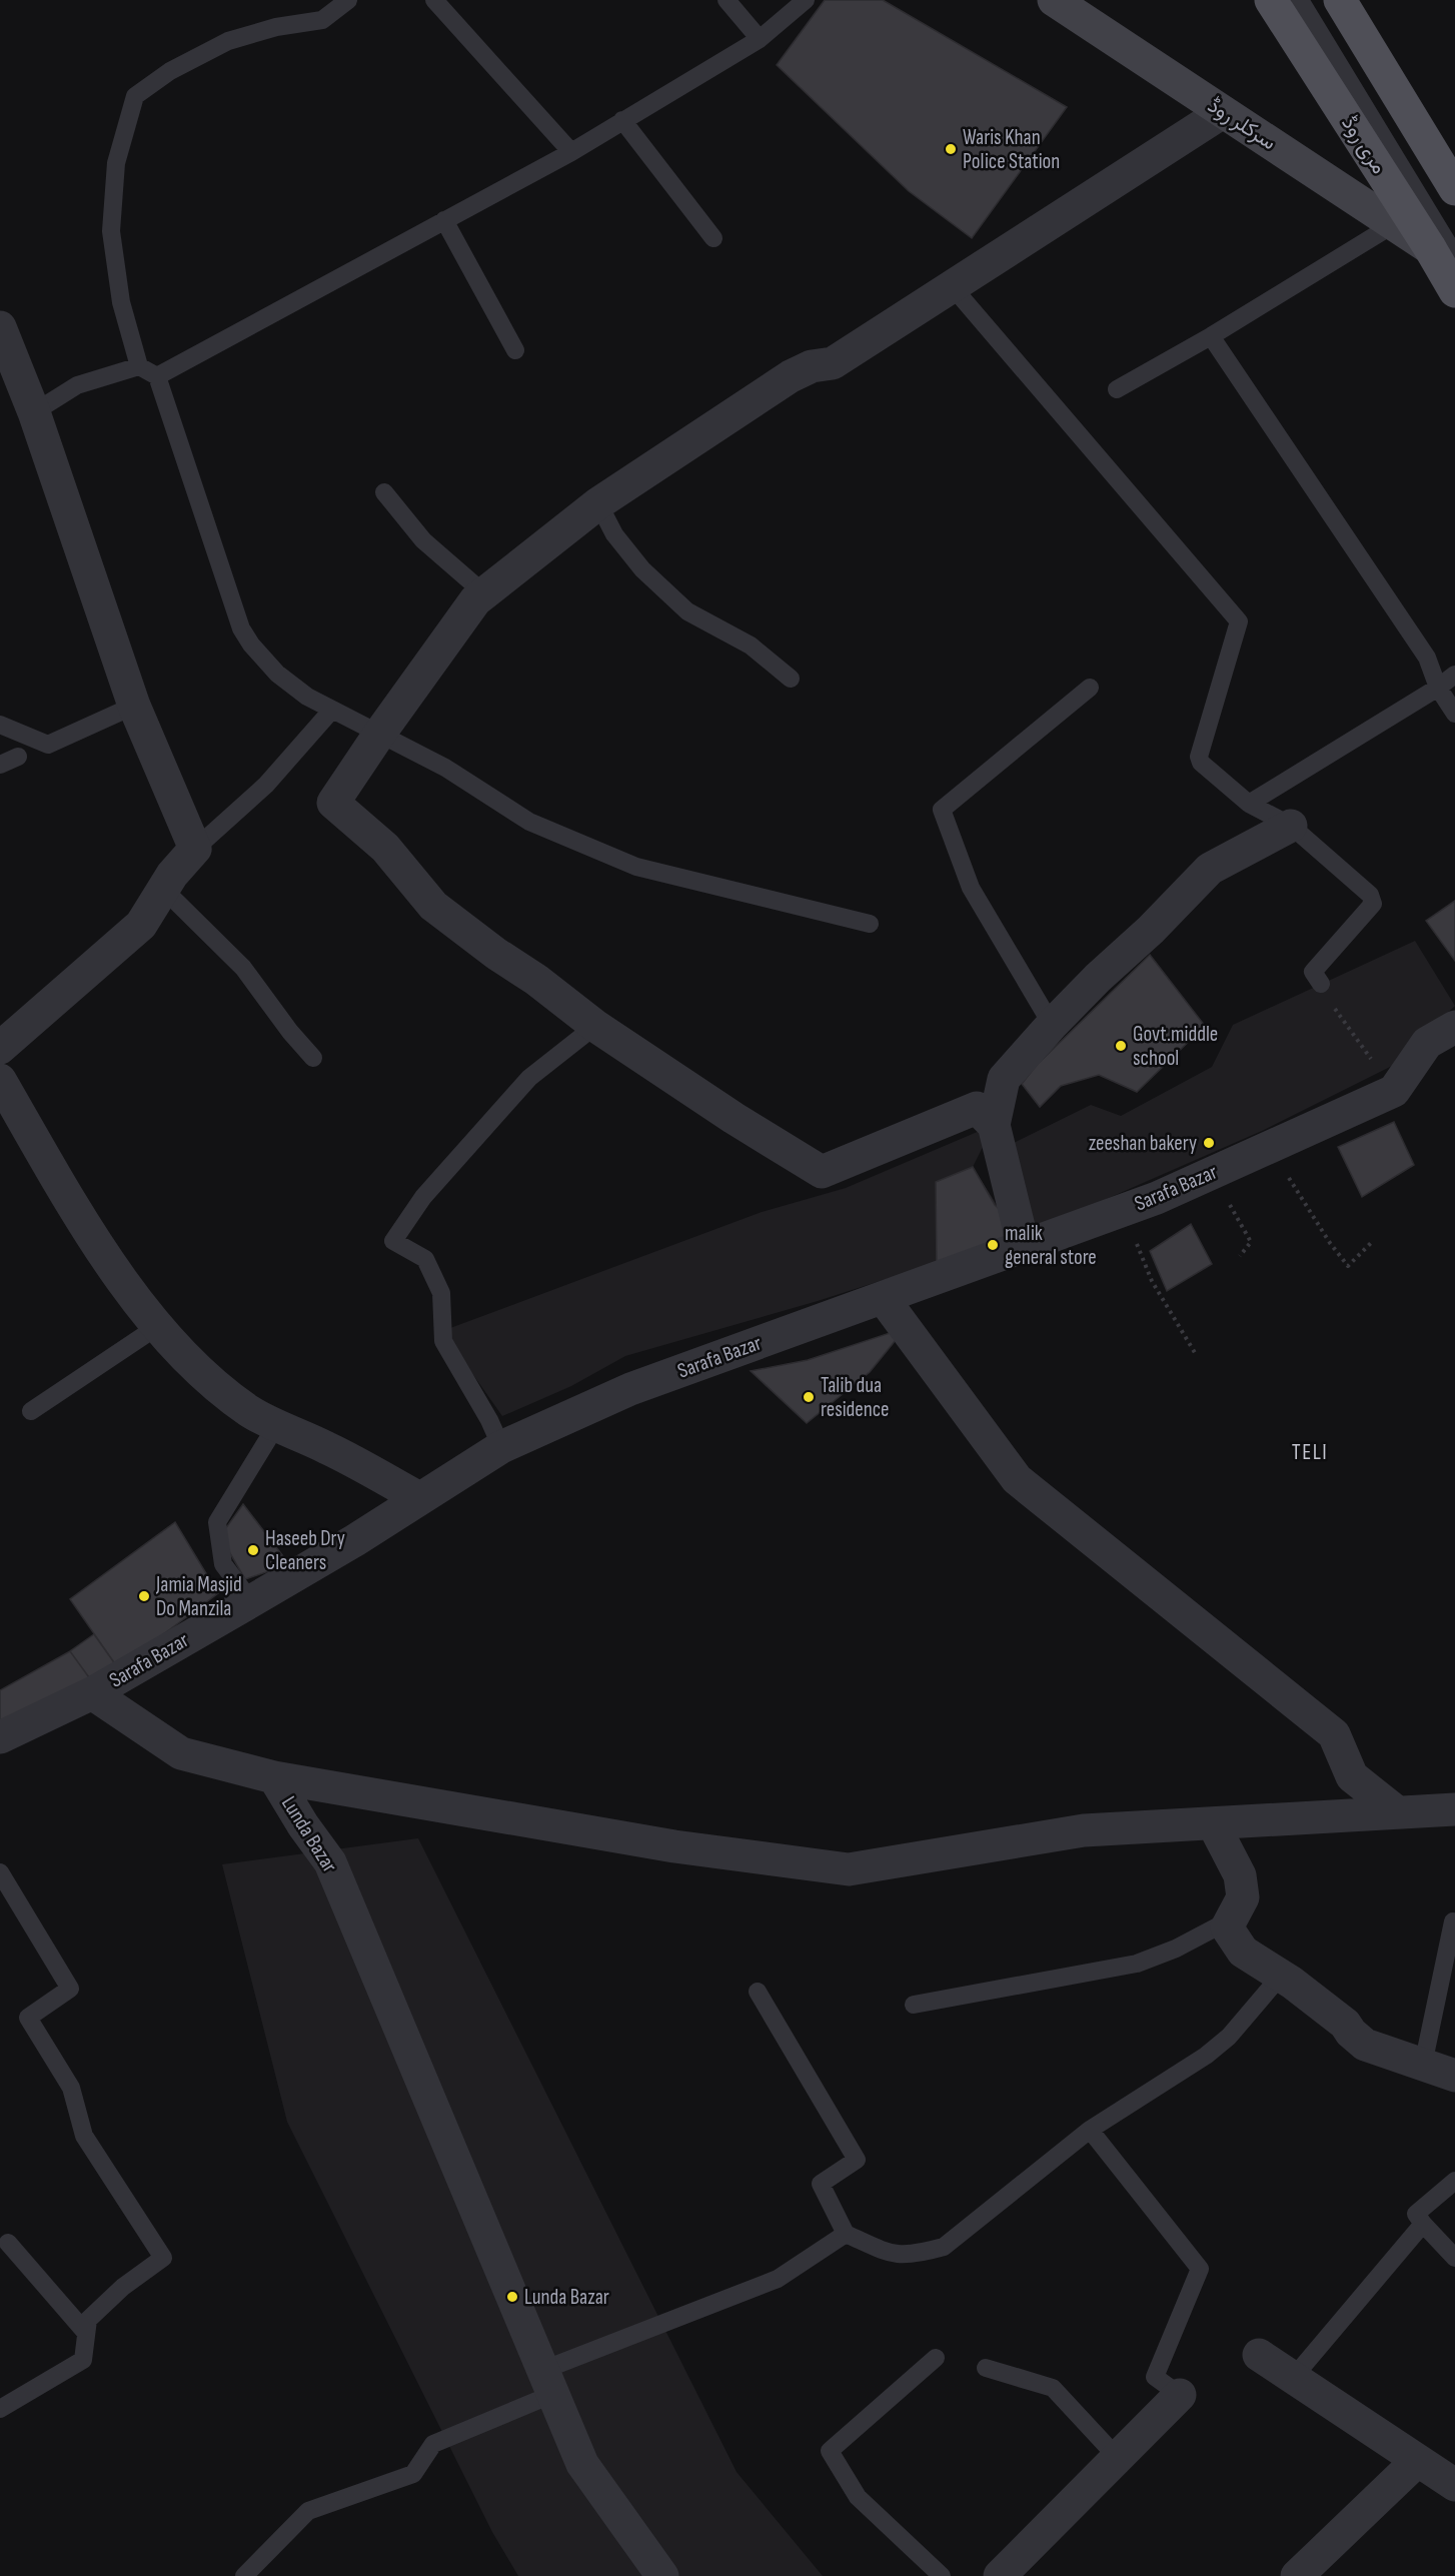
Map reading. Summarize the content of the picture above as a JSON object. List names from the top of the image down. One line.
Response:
{"streets":{"main road":["مری روڈ"],"street":["سرکلر روڈ","Sarafa Bazar","Lunda Bazar"]},"crossings":[["سرکلر روڈ","مری روڈ"]],"districts":["TELI"],"places":["Waris Khan Police Station","Govt.middle school","zeeshan bakery","malik general store","Talib dua residence","Haseeb Dry Cleaners","Jamia Masjid Do Manzila","Lunda Bazar"]}
